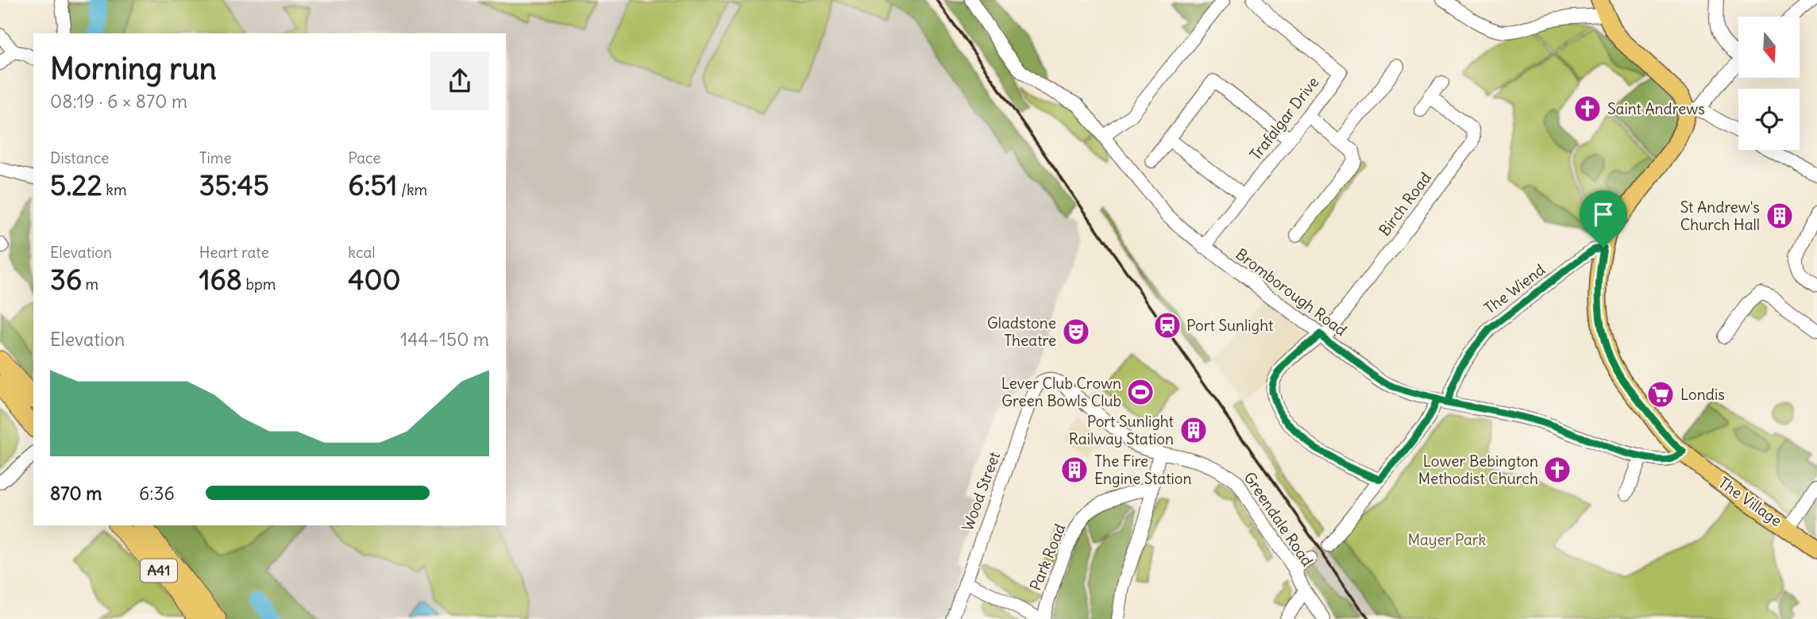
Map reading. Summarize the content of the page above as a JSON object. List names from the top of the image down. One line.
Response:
{"streets":{"highway":["A41"],"main road":["The Village"],"street":["Trafalgar Drive","Birch Road","The Wiend","Bromborough Road","Wood Street","Greendale Road","Park Road"]},"crossings":[["Trafalgar Drive","Bromborough Road"],["Birch Road","Bromborough Road"],["The Wiend","Bromborough Road"],["The Wiend","The Village"],["Bromborough Road","The Village"],["Wood Street","Greendale Road"]],"parks":["Mayer Park"],"places":{"church":["Saint Andrews","Lower Bebington Methodist Church"],"building":["St Andrew's Church Hall","Port Sunlight Railway Station","The Fire Engine Station"],"station":["Port Sunlight"],"theatre":["Gladstone Theatre"],"sports":["Lever Club Crown Green Bowls Club"],"supermarket":["Londis"]},"north":"bottom","page":{"heading":["Morning run","08:19 · 6 × 870 m"],"stats":[["Distance","5.22 km"],["Time","35:45"],["Pace","6:51 /km"],["Elevation","36 m"],["Heart rate","168 bpm"],["kcal","400"]],"chart":["Elevation","144–150 m"],"list":[{"name":"870 m","note":"6:36"}]}}
